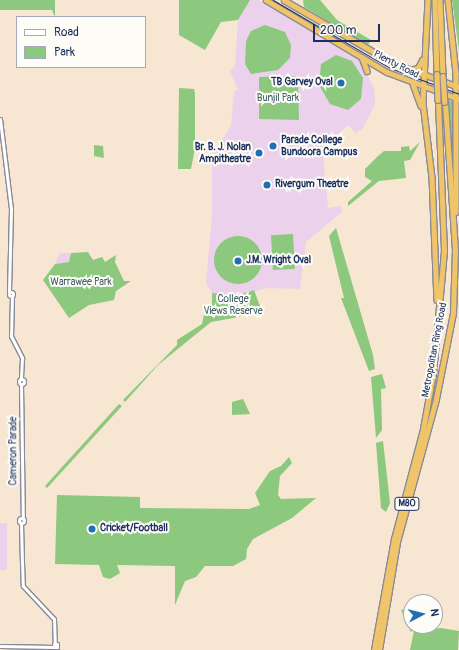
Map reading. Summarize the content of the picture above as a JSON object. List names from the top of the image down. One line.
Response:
{"streets":{"highway":["Plenty Road","Metropolitan Ring Road","M80"],"street":["Cameron Parade"]},"parks":["Bunjil Park","Warrawee Park","College Views Reserve"],"places":["TB Garvey Oval","Parade College Bundoora Campus","Br. B. J. Nolan Ampitheatre","Rivergum Theatre","J.M. Wright Oval","Cricket/Football"],"legend":["Road","Park"],"scale_bar":"200 m","north":"right"}
